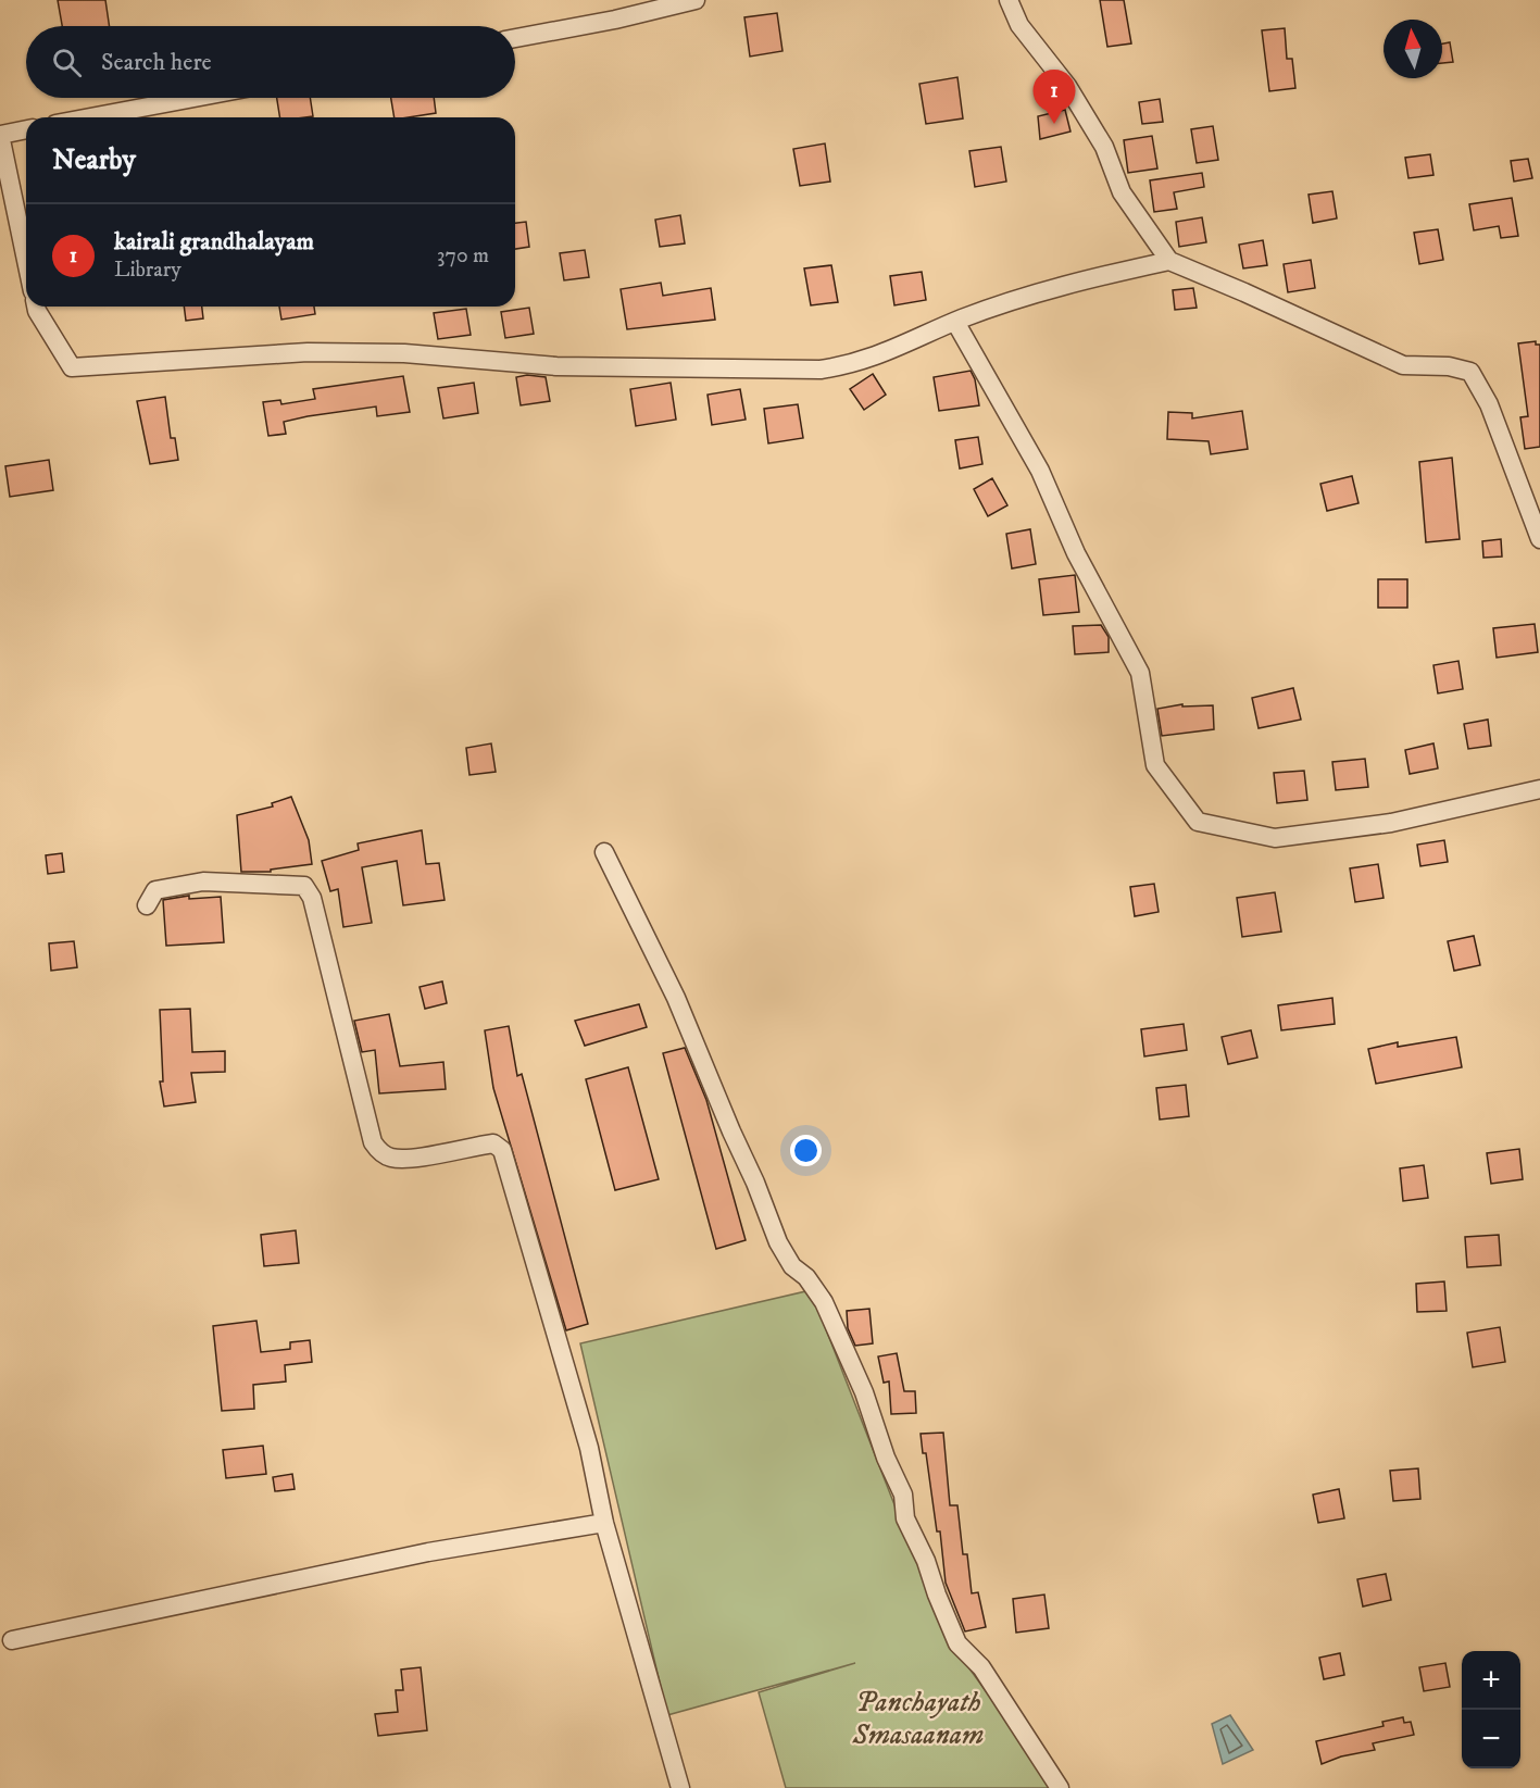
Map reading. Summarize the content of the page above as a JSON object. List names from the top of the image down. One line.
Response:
{"parks":["Panchayath Smasaanam"],"north":"top","page":{"search":"Search here","pins":"1","heading":"Nearby","list":[{"mark":"1","name":"kairali grandhalayam","note":"Library","value":"370 m"}],"map_buttons":["+","−"]}}
